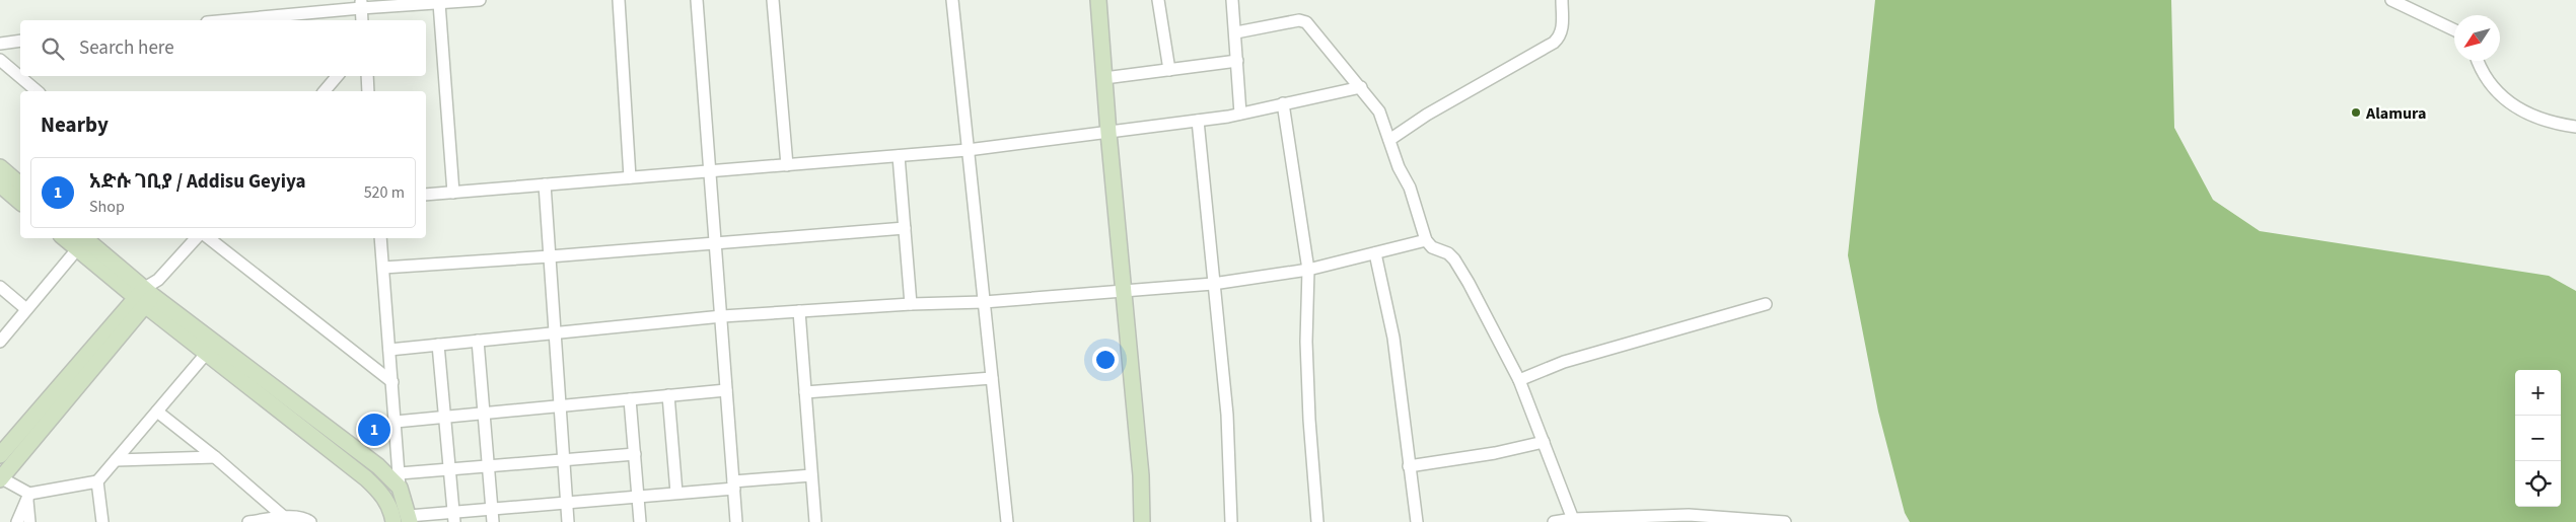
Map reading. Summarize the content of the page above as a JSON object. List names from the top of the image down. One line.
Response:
{"places":["Alamura"],"north":"bottom left","page":{"search":"Search here","heading":"Nearby","list":[{"mark":"1","name":"አድሱ ገቢያ / Addisu Geyiya","note":"Shop","value":"520 m"}],"map_buttons":["+","−"],"pins":"1"}}
